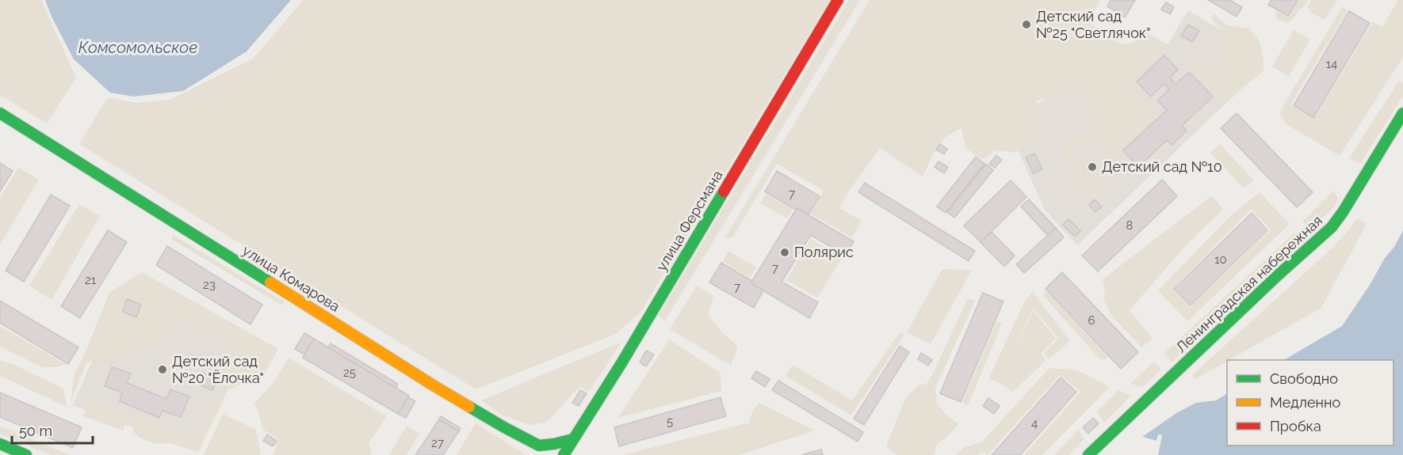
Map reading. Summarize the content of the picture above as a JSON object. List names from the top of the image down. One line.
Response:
{"streets":{"street":["улица Ферсмана","улица Комарова","Ленинградская набережная"]},"water":["Комсомольское"],"places":["Детский сад №25 \"Светлячок\"","Детский сад №10","Полярис","Детский сад №20 \"Ёлочка\""],"house_numbers":["14","7","8","10","7","21","23","7","6","25","5","4","27"],"legend":["Свободно","Медленно","Пробка"],"scale_bar":"50 m"}
